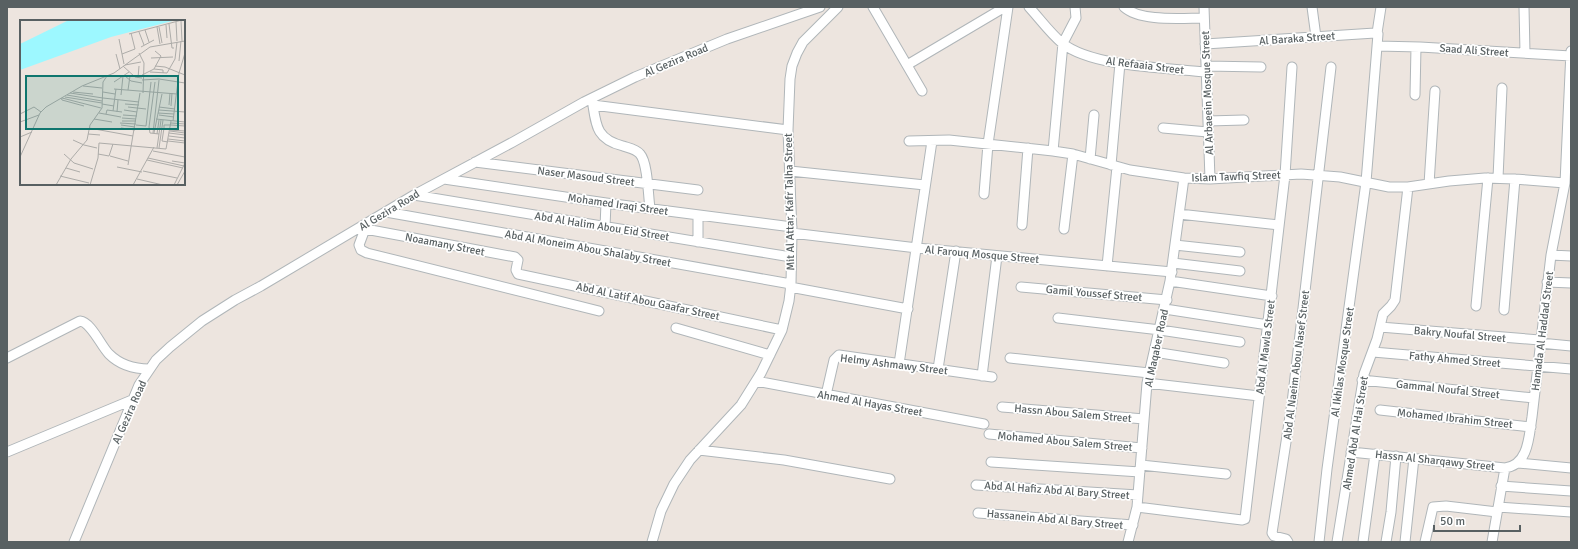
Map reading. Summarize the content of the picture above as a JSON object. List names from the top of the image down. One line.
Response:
{"streets":{"street":["Al Baraka Street","Saad Ali Street","Al Gezira Road","Al Refaaia Street","Al Arbaeein Mosque Street","Naser Masoud Street","Islam Tawfiq Street","Mit Al Attar, Kafr Talha Street","Mohamed Iraqi Street","Abd Al Halim Abou Eid Street","Noaamany Street","Abd Al Moneim Abou Shalaby Street","Al Farouq Mosque Street","Gamil Youssef Street","Abd Al Latif Abou Gaafar Street","Hamada Al Haddad Street","Bakry Noufal Street","Abd Al Mawla Street","Al Maqaber Road","Fathy Ahmed Street","Al Ikhlas Mosque Street","Helmy Ashmawy Street","Abd Al Naeim Abou Nasef Street","Gammal Noufal Street","Ahmed Al Hayas Street","Hassn Abou Salem Street","Mohamed Ibrahim Street","Ahmed Abd Al Hai Street","Mohamed Abou Salem Street","Hassn Al Sharqawy Street","Abd Al Hafiz Abd Al Bary Street","Hassanein Abd Al Bary Street"]},"crossings":[["Al Baraka Street","Al Arbaeein Mosque Street"],["Saad Ali Street","Hamada Al Haddad Street"],["Saad Ali Street","Al Ikhlas Mosque Street"],["Al Gezira Road","Naser Masoud Street"],["Al Gezira Road","Mohamed Iraqi Street"],["Al Gezira Road","Abd Al Halim Abou Eid Street"],["Al Gezira Road","Noaamany Street"],["Al Gezira Road","Abd Al Moneim Abou Shalaby Street"],["Al Refaaia Street","Al Arbaeein Mosque Street"],["Al Arbaeein Mosque Street","Islam Tawfiq Street"],["Islam Tawfiq Street","Hamada Al Haddad Street"],["Islam Tawfiq Street","Abd Al Mawla Street"],["Islam Tawfiq Street","Al Maqaber Road"],["Islam Tawfiq Street","Al Ikhlas Mosque Street"],["Islam Tawfiq Street","Abd Al Naeim Abou Nasef Street"],["Islam Tawfiq Street","Ahmed Abd Al Hai Street"],["Mit Al Attar, Kafr Talha Street","Mohamed Iraqi Street"],["Mit Al Attar, Kafr Talha Street","Abd Al Halim Abou Eid Street"],["Mit Al Attar, Kafr Talha Street","Abd Al Moneim Abou Shalaby Street"],["Mit Al Attar, Kafr Talha Street","Al Farouq Mosque Street"],["Mit Al Attar, Kafr Talha Street","Abd Al Latif Abou Gaafar Street"],["Mit Al Attar, Kafr Talha Street","Ahmed Al Hayas Street"],["Mohamed Iraqi Street","Al Farouq Mosque Street"],["Noaamany Street","Abd Al Latif Abou Gaafar Street"],["Al Farouq Mosque Street","Al Maqaber Road"],["Gamil Youssef Street","Al Maqaber Road"],["Hamada Al Haddad Street","Bakry Noufal Street"],["Hamada Al Haddad Street","Fathy Ahmed Street"],["Hamada Al Haddad Street","Gammal Noufal Street"],["Hamada Al Haddad Street","Mohamed Ibrahim Street"],["Hamada Al Haddad Street","Hassn Al Sharqawy Street"],["Bakry Noufal Street","Ahmed Abd Al Hai Street"],["Abd Al Mawla Street","Al Maqaber Road"],["Al Maqaber Road","Hassn Abou Salem Street"],["Al Maqaber Road","Mohamed Abou Salem Street"],["Al Maqaber Road","Abd Al Hafiz Abd Al Bary Street"],["Al Maqaber Road","Hassanein Abd Al Bary Street"],["Fathy Ahmed Street","Ahmed Abd Al Hai Street"],["Helmy Ashmawy Street","Ahmed Al Hayas Street"],["Gammal Noufal Street","Ahmed Abd Al Hai Street"],["Ahmed Abd Al Hai Street","Hassn Al Sharqawy Street"]],"scale_bar":"50 m"}
